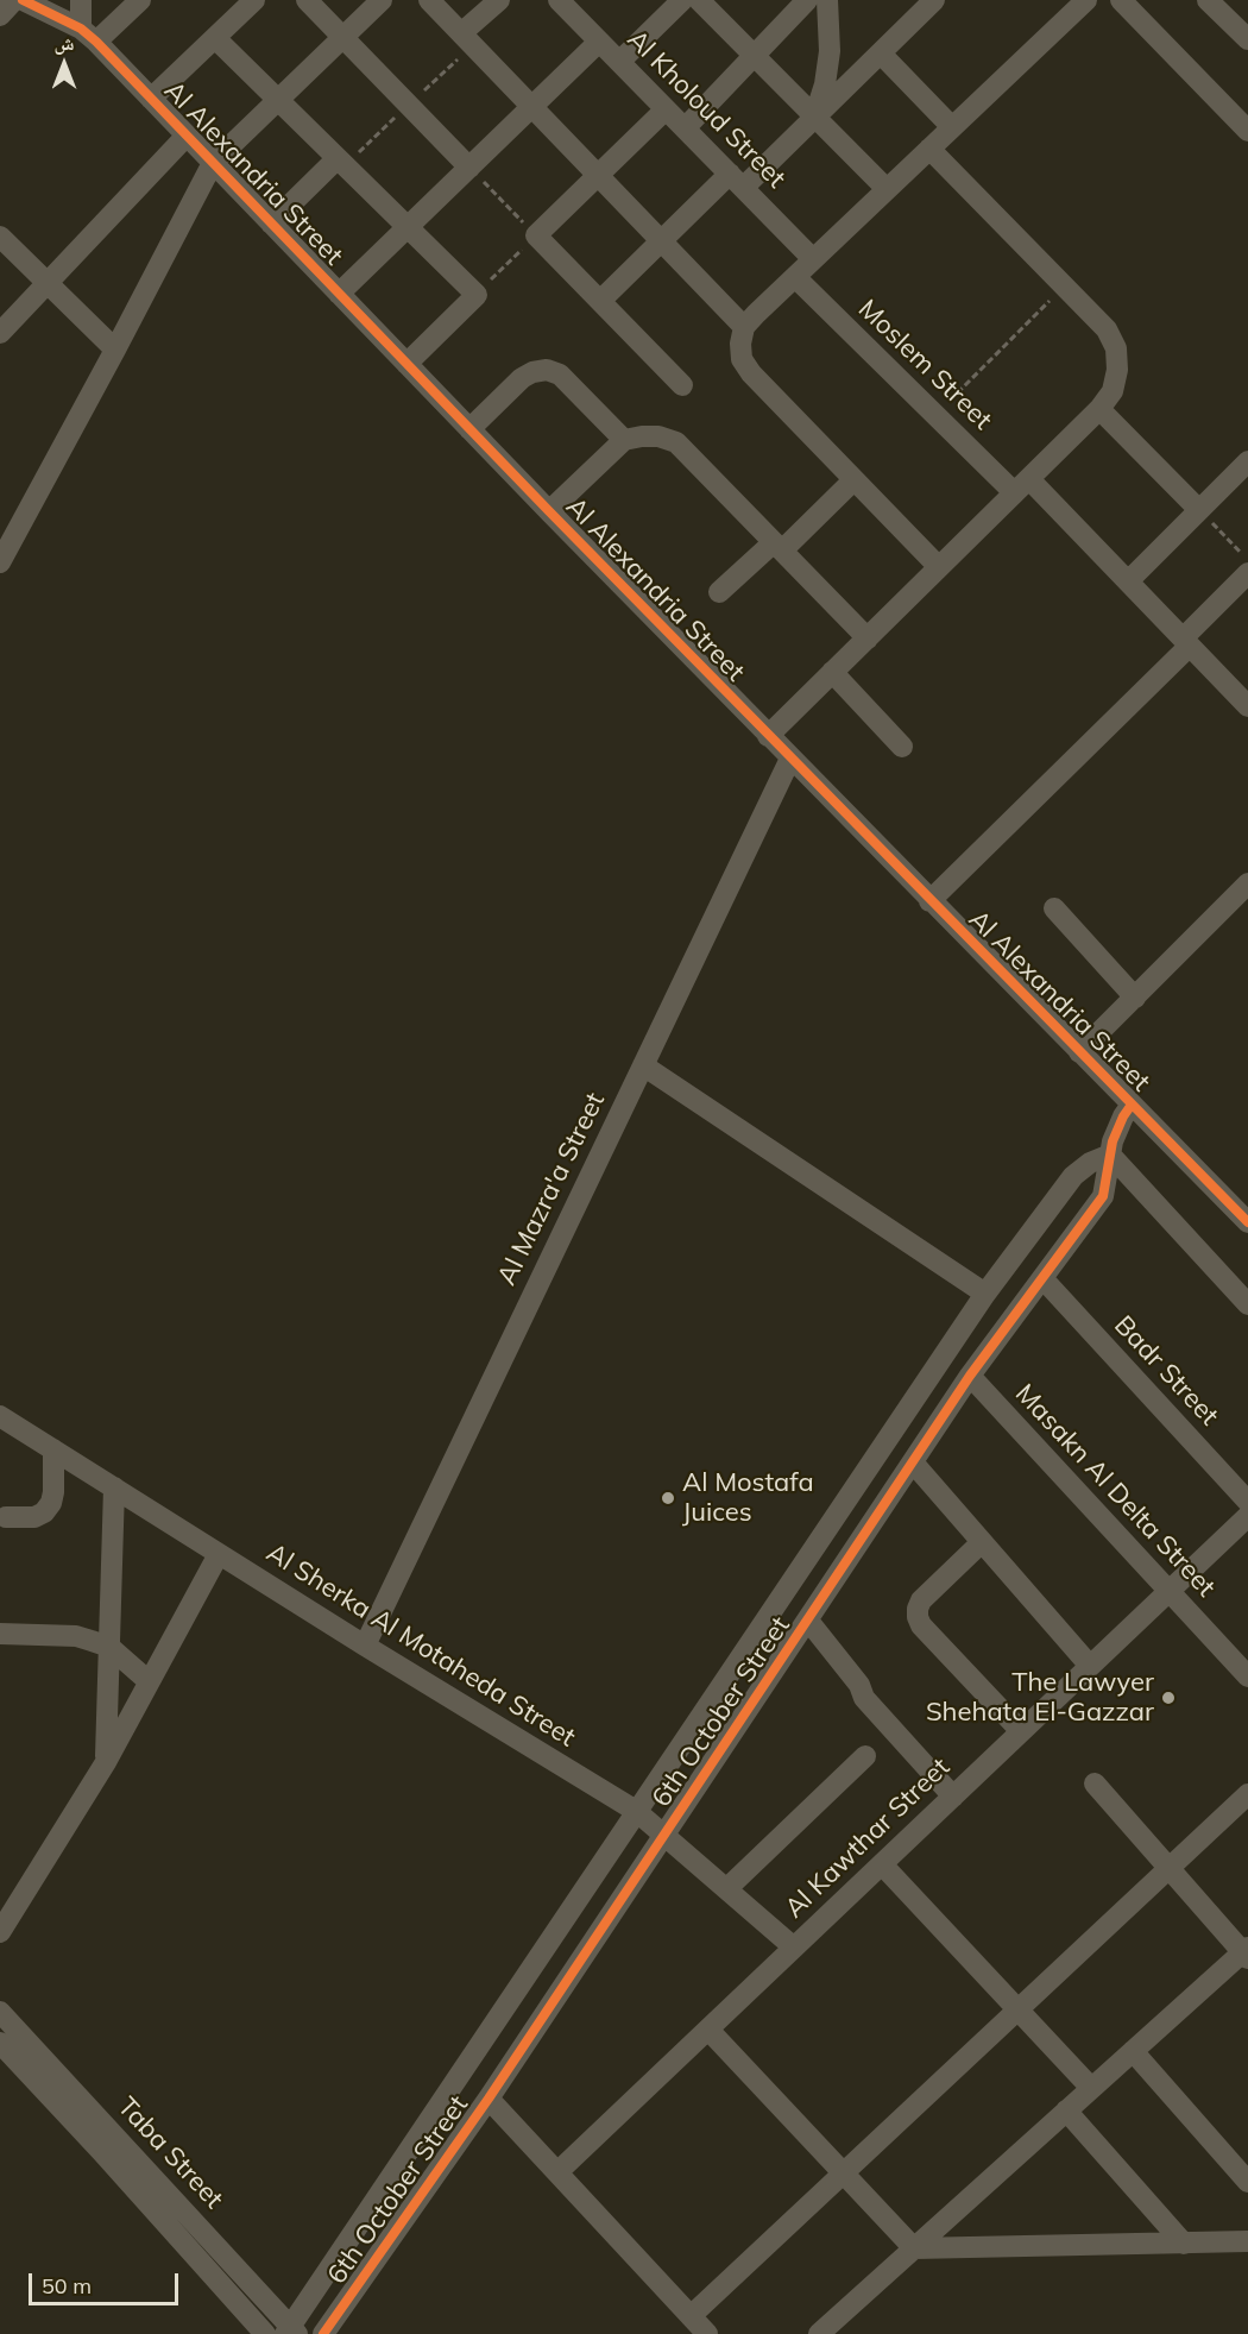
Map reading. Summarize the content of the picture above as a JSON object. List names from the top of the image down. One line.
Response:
{"streets":{"street":["Al Kholoud Street","Al Alexandria Street","Moslem Street","Al Mazra'a Street","Badr Street","Masakn Al Delta Street","Al Sherka Al Motaheda Street","6th October Street","Al Kawthar Street","Taba Street"]},"crossings":[["Al Alexandria Street","Al Mazra'a Street"],["Al Alexandria Street","6th October Street"],["Al Mazra'a Street","Al Sherka Al Motaheda Street"],["Badr Street","6th October Street"],["Masakn Al Delta Street","6th October Street"],["Masakn Al Delta Street","Al Kawthar Street"],["Al Sherka Al Motaheda Street","6th October Street"],["Al Sherka Al Motaheda Street","Al Kawthar Street"],["6th October Street","Taba Street"]],"places":["Al Mostafa Juices","The Lawyer Shehata El-Gazzar"],"scale_bar":"50 m","north":"top"}
